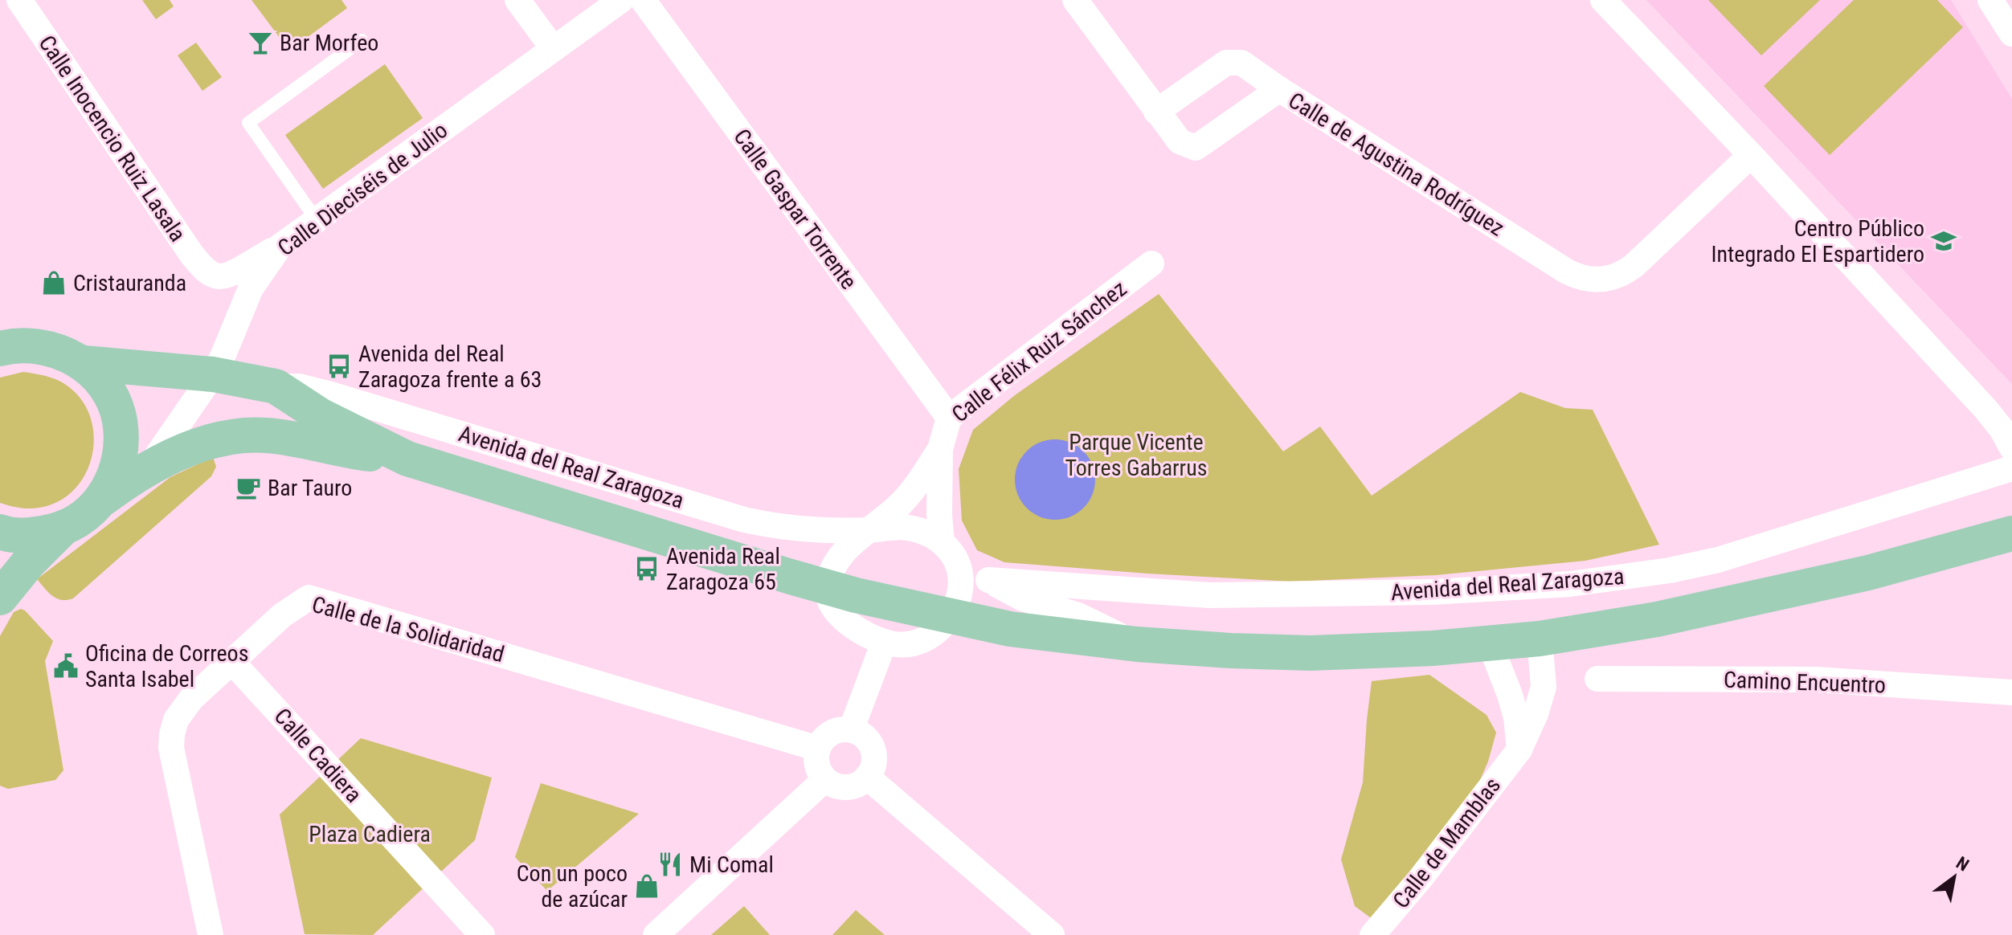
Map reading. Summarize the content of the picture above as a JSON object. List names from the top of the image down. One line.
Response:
{"streets":{"main road":["Avenida del Real Zaragoza"],"street":["Calle Inocencio Ruiz Lasala","Calle de Agustina Rodríguez","Calle Dieciséis de Julio","Calle Gaspar Torrente","Calle Félix Ruiz Sánchez","Calle de la Solidaridad","Camino Encuentro","Calle Cadiera","Calle de Mamblas"]},"crossings":[["Calle Inocencio Ruiz Lasala","Calle Dieciséis de Julio"],["Calle Dieciséis de Julio","Avenida del Real Zaragoza"],["Calle Gaspar Torrente","Calle Félix Ruiz Sánchez"],["Calle Félix Ruiz Sánchez","Avenida del Real Zaragoza"],["Avenida del Real Zaragoza","Calle de Mamblas"],["Calle de la Solidaridad","Calle Cadiera"]],"parks":["Parque Vicente Torres Gabarrus","Plaza Cadiera"],"places":{"bar":["Bar Morfeo"],"school or university":["Centro Público Integrado El Espartidero"],"shop":["Cristauranda","Con un poco de azúcar"],"bus stop":["Avenida del Real Zaragoza frente a 63","Avenida Real Zaragoza 65"],"cafe":["Bar Tauro"],"public building":["Oficina de Correos Santa Isabel"],"restaurant":["Mi Comal"]},"north":"top right"}
